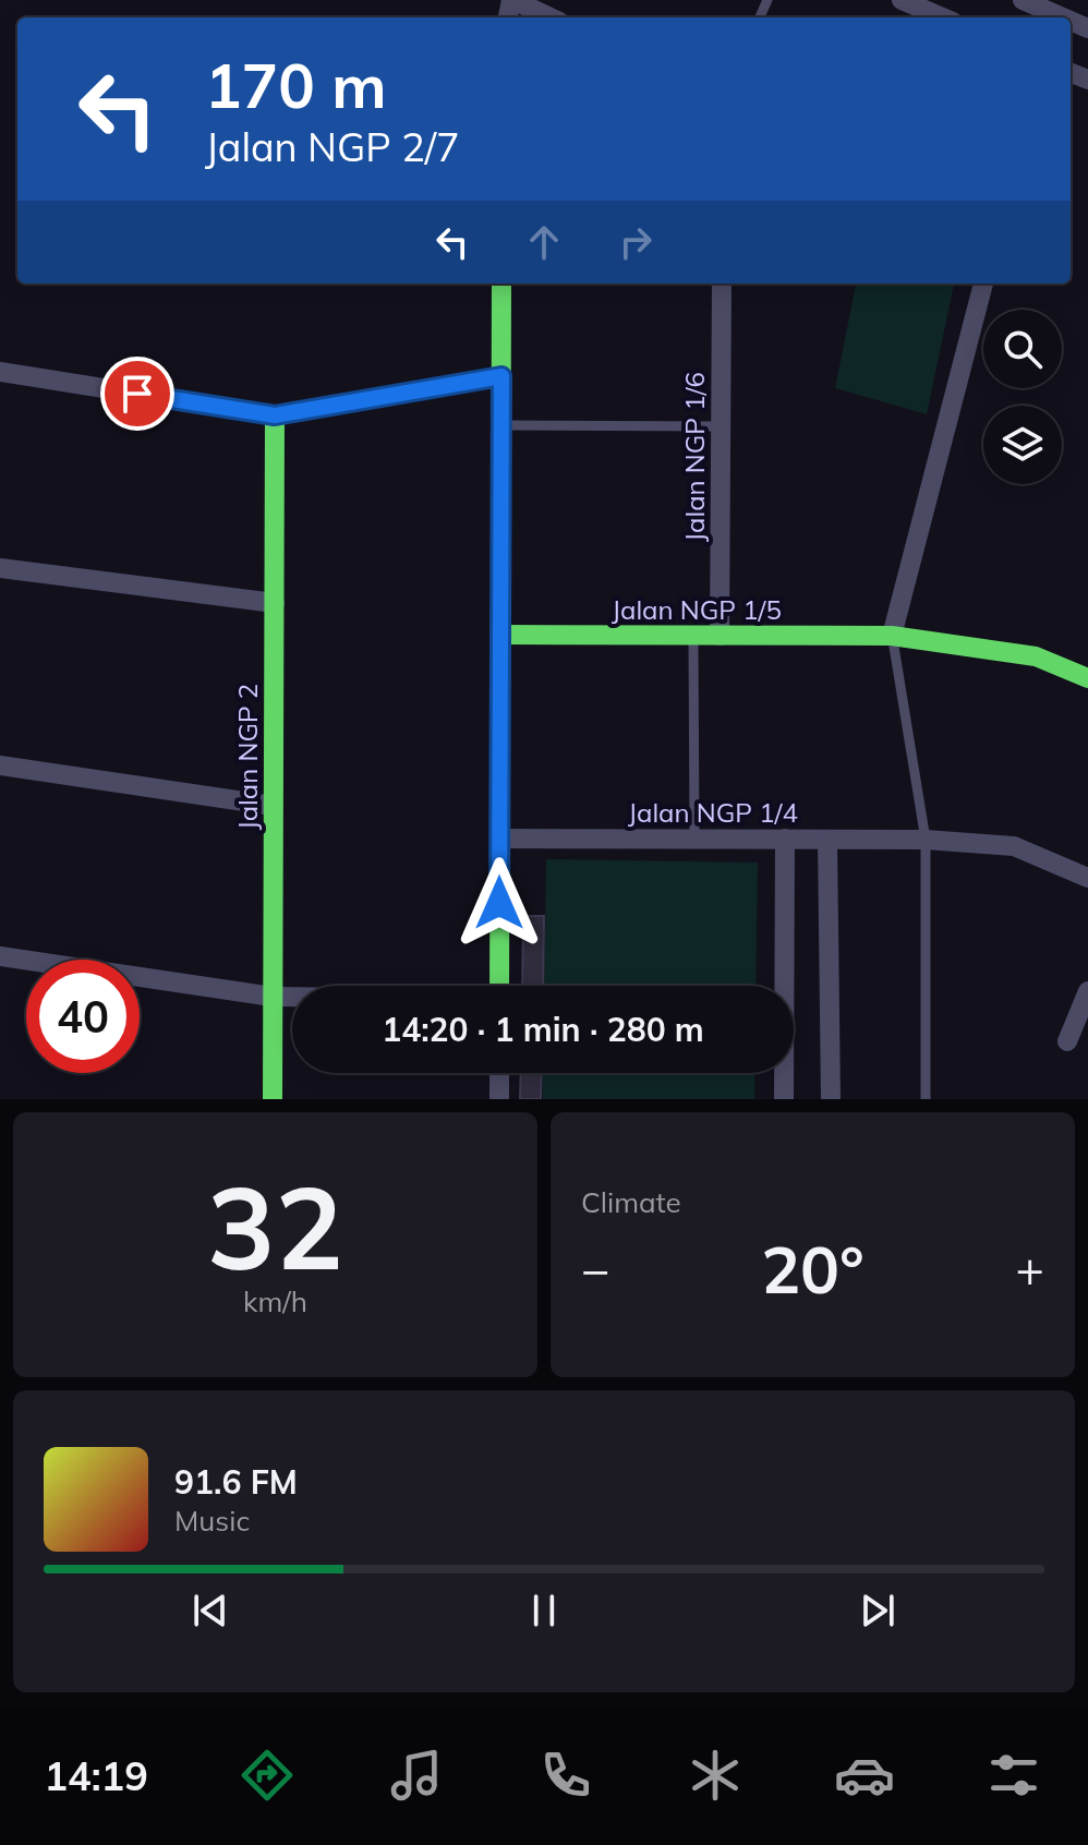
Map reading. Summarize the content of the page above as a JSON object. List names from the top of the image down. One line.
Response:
{"streets":{"street":["Jalan NGP 1/6","Jalan NGP 1/5","Jalan NGP 2","Jalan NGP 1/4"]},"crossings":[["Jalan NGP 1/6","Jalan NGP 1/5"]],"page":{"turn":["170 m","Jalan NGP 2/7"],"limit":"40","trip":"14:20 · 1 min · 280 m","tile":[["32","km/h"],"Climate"],"heat":["−","20°","+"],"song":["91.6 FM","Music"],"tabs":"14:19"}}
